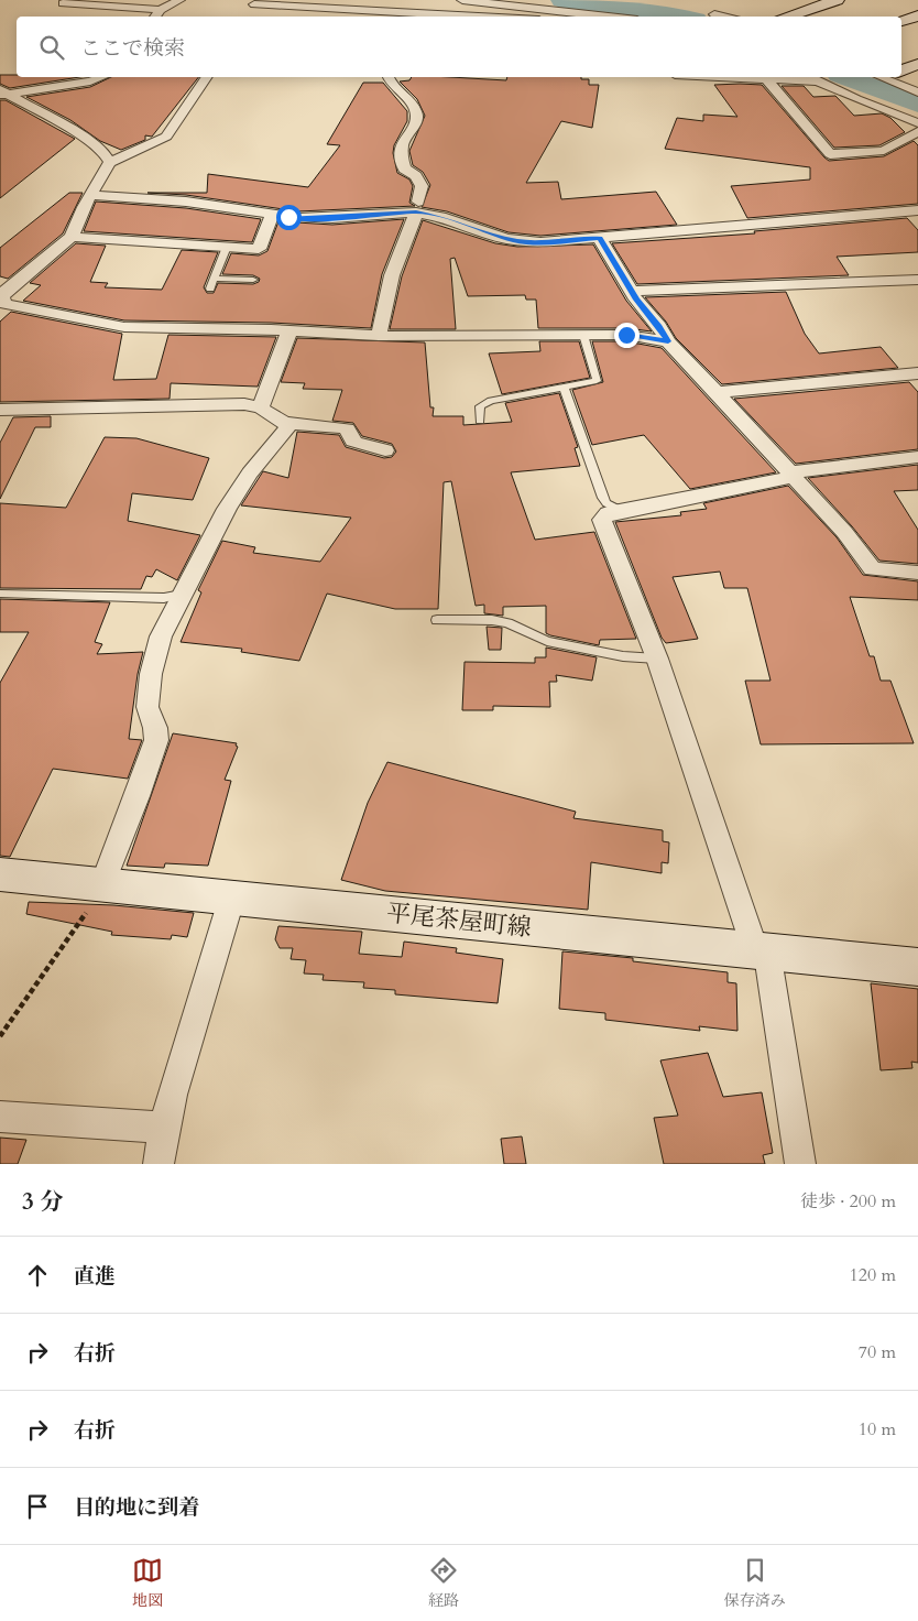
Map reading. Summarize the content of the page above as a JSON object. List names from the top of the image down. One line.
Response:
{"streets":{"main road":["平尾茶屋町線"]},"page":{"search":"ここで検索","heading":["3 分","徒歩 · 200 m"],"list":[["直進","120 m"],["右折","70 m"],["右折","10 m"],"目的地に到着"],"nav":["地図","経路","保存済み"]}}
